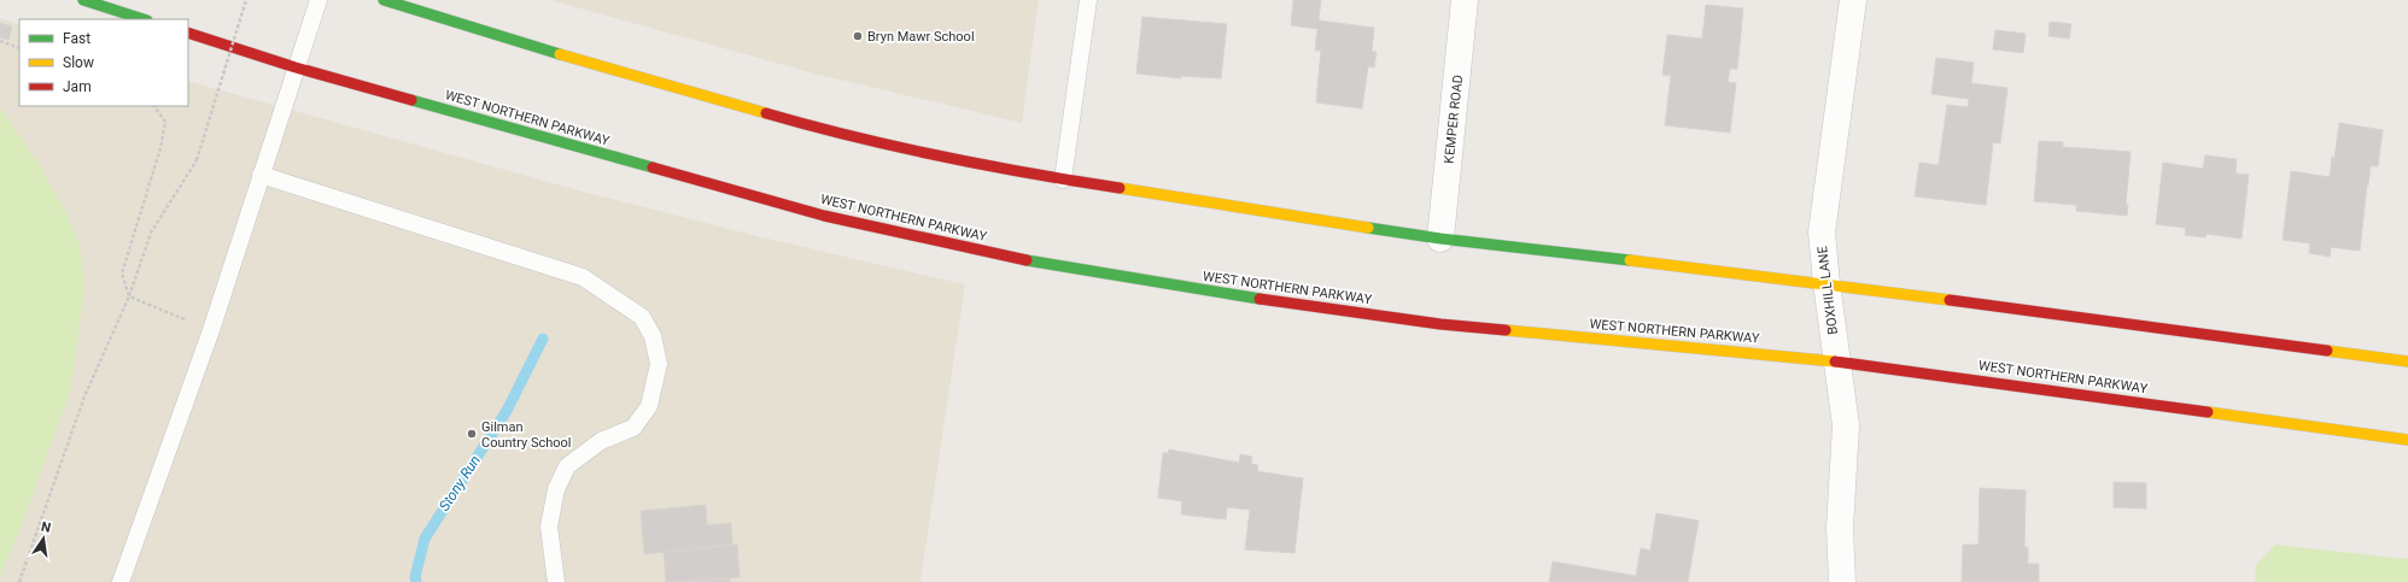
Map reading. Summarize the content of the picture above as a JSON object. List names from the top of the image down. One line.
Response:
{"streets":{"main road":["WEST NORTHERN PARKWAY"],"street":["KEMPER ROAD","BOXHILL LANE"]},"crossings":[["WEST NORTHERN PARKWAY","BOXHILL LANE"]],"water":["Stony Run"],"places":["Bryn Mawr School","Gilman Country School"],"legend":["Fast","Slow","Jam"],"north":"top"}
